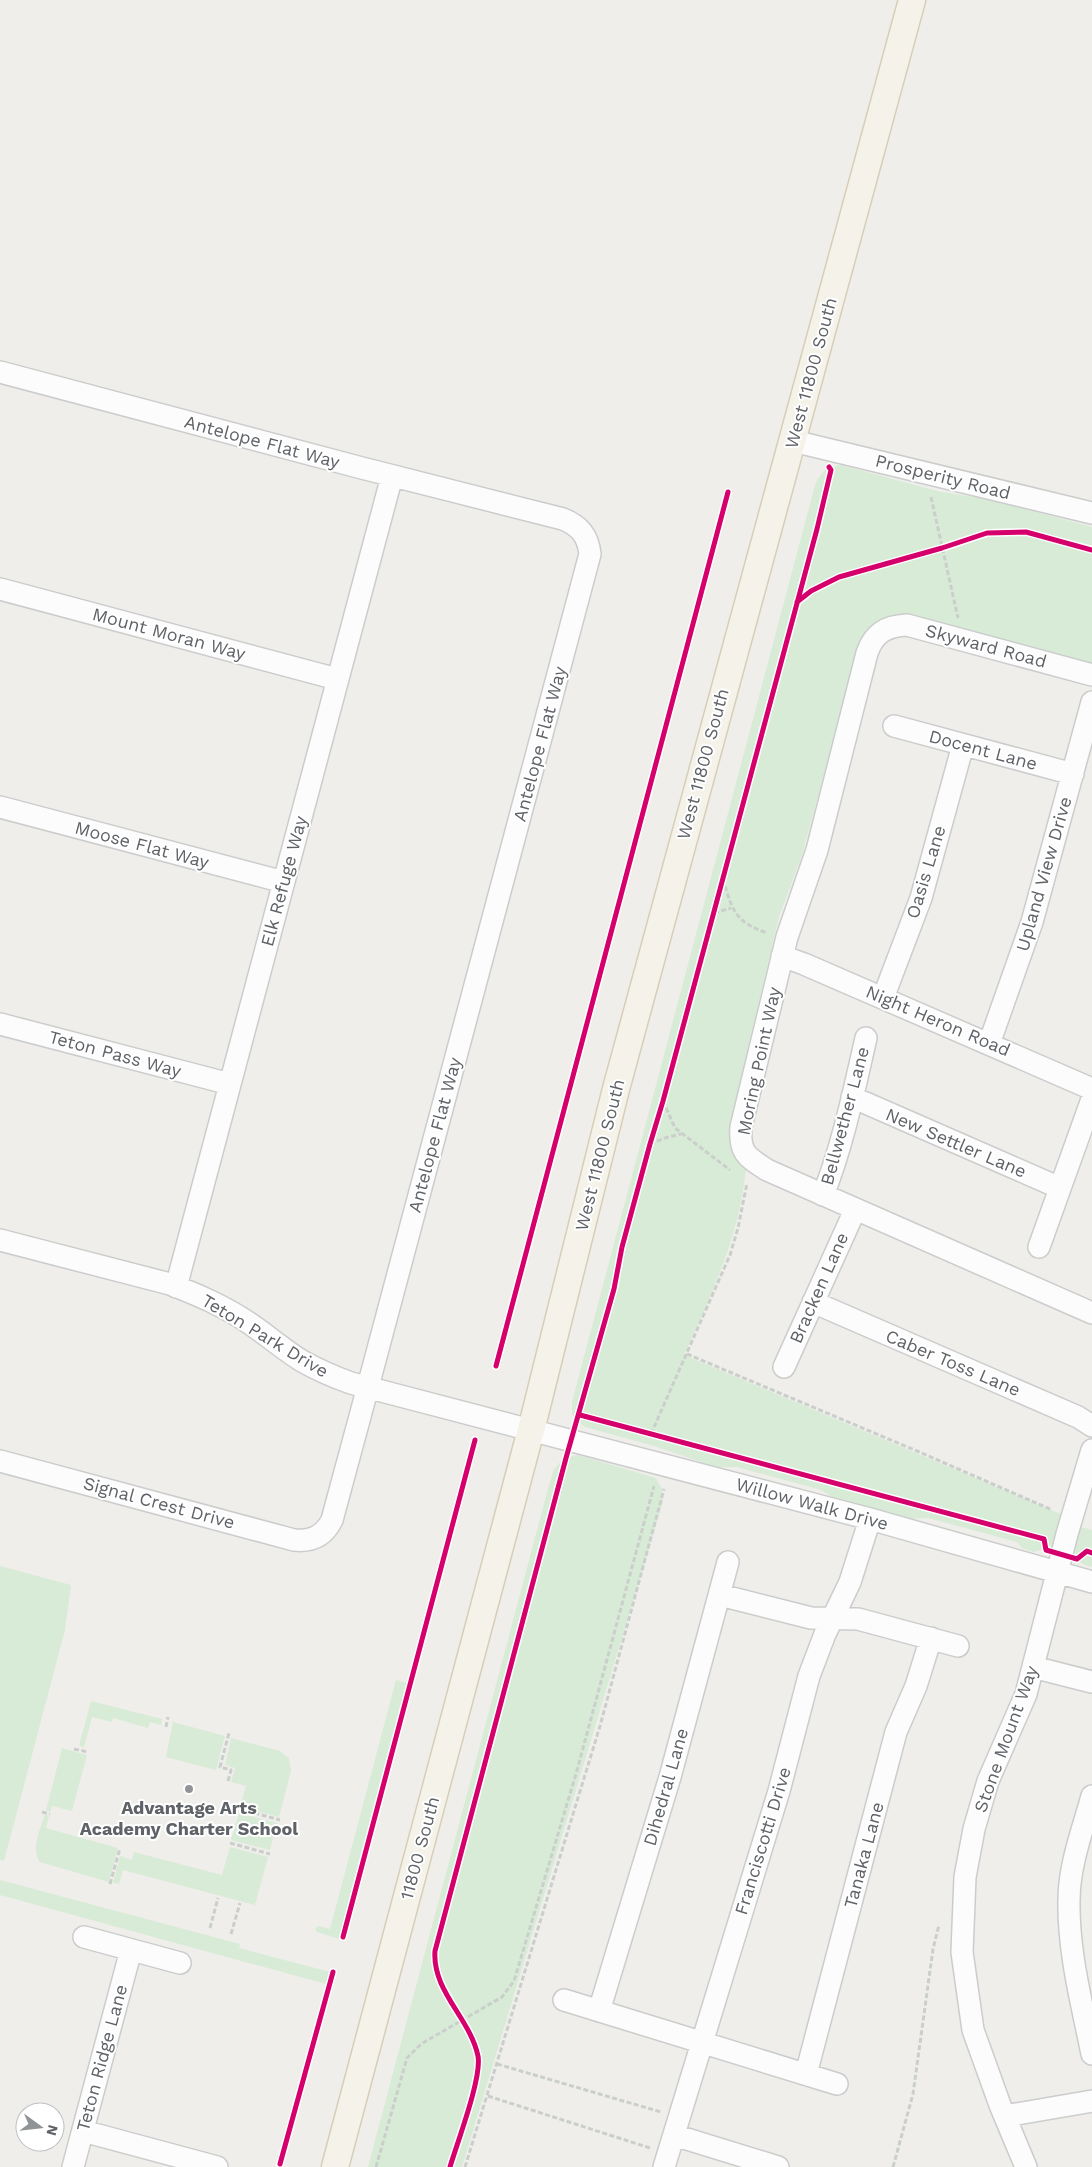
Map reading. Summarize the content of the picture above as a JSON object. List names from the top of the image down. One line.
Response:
{"streets":{"main road":["West 11800 South","11800 South"],"street":["Antelope Flat Way","Prosperity Road","Mount Moran Way","Skyward Road","Docent Lane","Moose Flat Way","Oasis Lane","Upland View Drive","Elk Refuge Way","Night Heron Road","Teton Pass Way","Moring Point Way","Bellwether Lane","New Settler Lane","Bracken Lane","Teton Park Drive","Caber Toss Lane","Signal Crest Drive","Willow Walk Drive","Stone Mount Way","Dihedral Lane","Franciscotti Drive","Tanaka Lane","Teton Ridge Lane"]},"crossings":[["West 11800 South","Prosperity Road"],["West 11800 South","Teton Park Drive"],["West 11800 South","Willow Walk Drive"],["West 11800 South","11800 South"],["Antelope Flat Way","Elk Refuge Way"],["Antelope Flat Way","Teton Park Drive"],["Antelope Flat Way","Signal Crest Drive"],["Mount Moran Way","Elk Refuge Way"],["Skyward Road","Moring Point Way"],["Docent Lane","Oasis Lane"],["Docent Lane","Upland View Drive"],["Moose Flat Way","Elk Refuge Way"],["Oasis Lane","Night Heron Road"],["Upland View Drive","Night Heron Road"],["Elk Refuge Way","Teton Pass Way"],["Elk Refuge Way","Teton Park Drive"],["Night Heron Road","Moring Point Way"],["Moring Point Way","Bellwether Lane"],["Moring Point Way","Bracken Lane"],["Bellwether Lane","New Settler Lane"],["Bracken Lane","Caber Toss Lane"],["Teton Park Drive","Willow Walk Drive"],["Willow Walk Drive","Stone Mount Way"],["Willow Walk Drive","Franciscotti Drive"]],"places":["Advantage Arts Academy Charter School"],"north":"right"}
